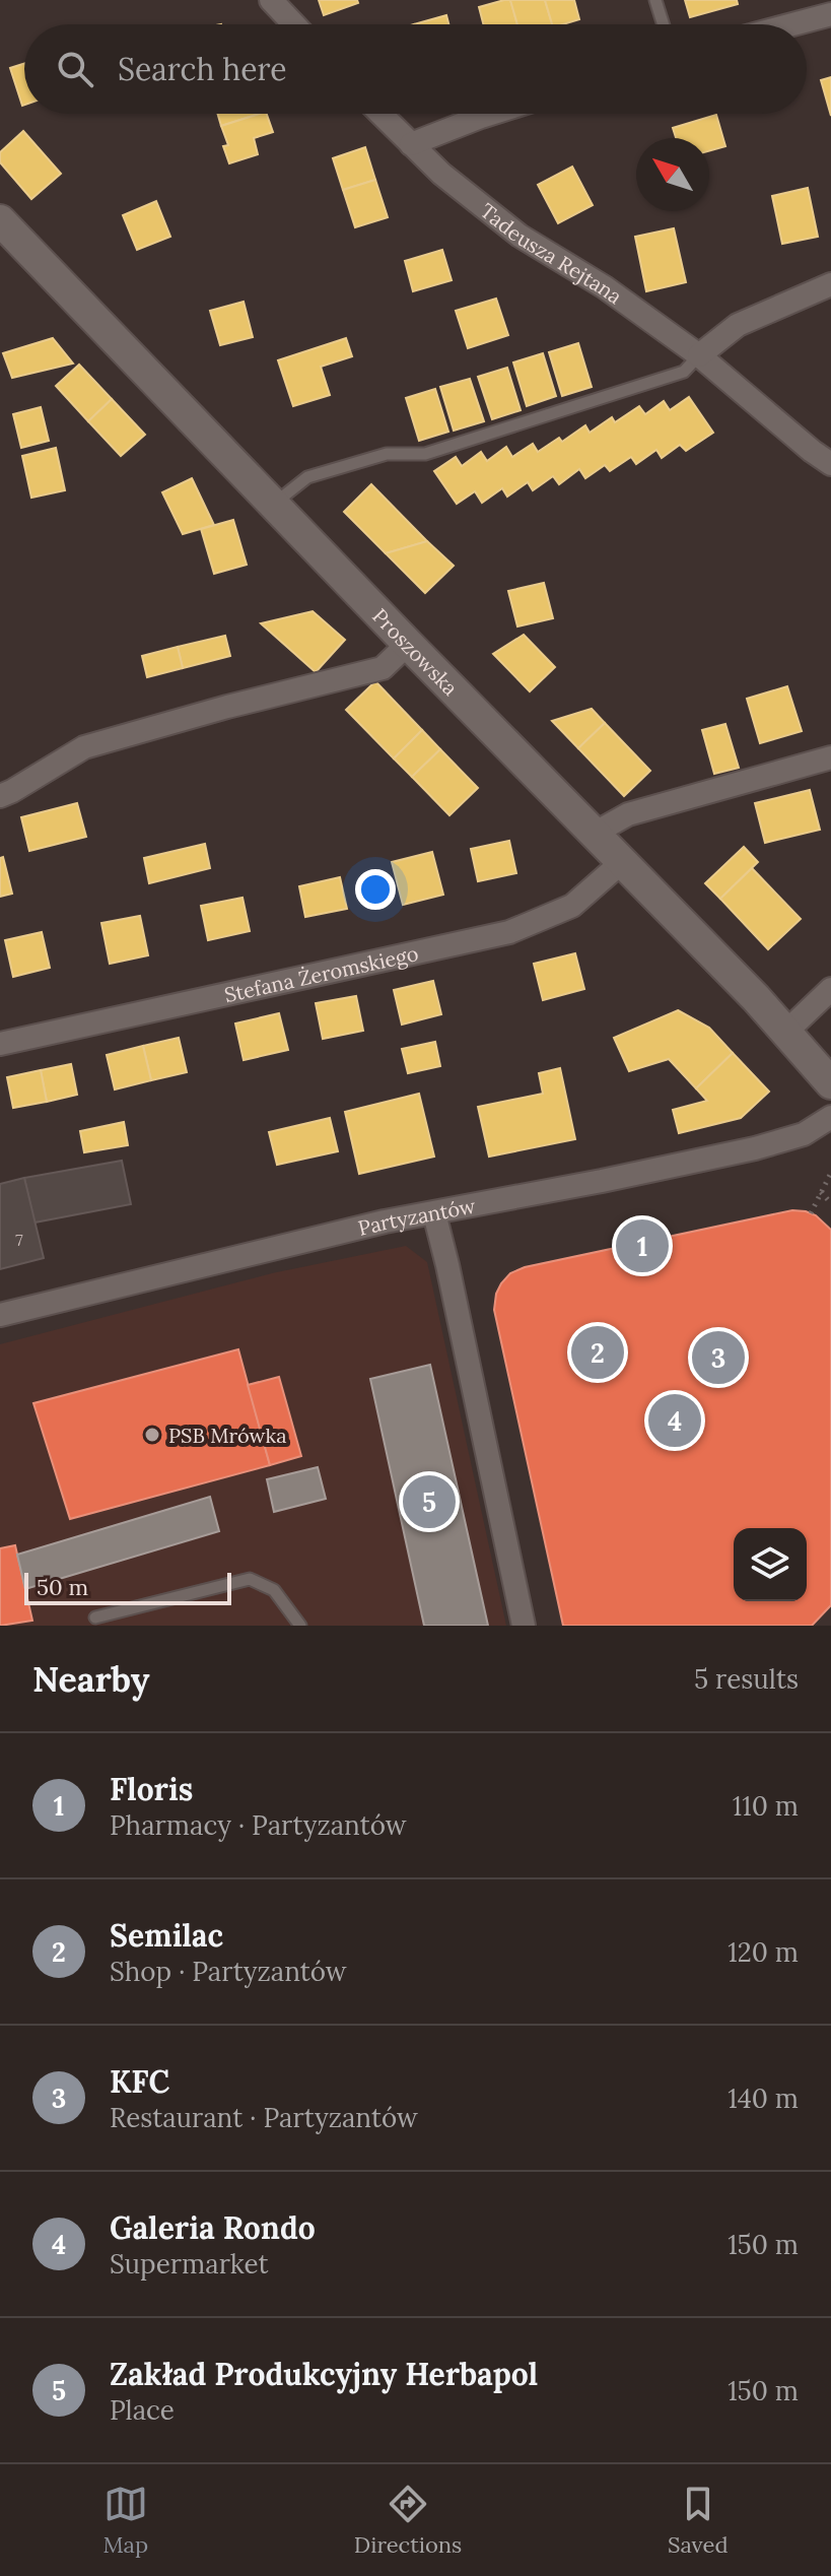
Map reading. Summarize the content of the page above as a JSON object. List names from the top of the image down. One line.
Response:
{"streets":{"main road":["Proszowska"],"street":["Tadeusza Rejtana","Stefana Żeromskiego","Partyzantów"]},"crossings":[["Proszowska","Stefana Żeromskiego"]],"places":["PSB Mrówka"],"house_numbers":["7"],"scale_bar":"50 m","north":"top left","page":{"search":"Search here","pins":["1","2","3","4","5"],"scale":"50 m","heading":["Nearby","5 results"],"list":[{"mark":"1","name":"Floris","note":"Pharmacy · Partyzantów","value":"110 m"},{"mark":"2","name":"Semilac","note":"Shop · Partyzantów","value":"120 m"},{"mark":"3","name":"KFC","note":"Restaurant · Partyzantów","value":"140 m"},{"mark":"4","name":"Galeria Rondo","note":"Supermarket","value":"150 m"},{"mark":"5","name":"Zakład Produkcyjny Herbapol","note":"Place","value":"150 m"}],"nav":["Map","Directions","Saved"]}}
